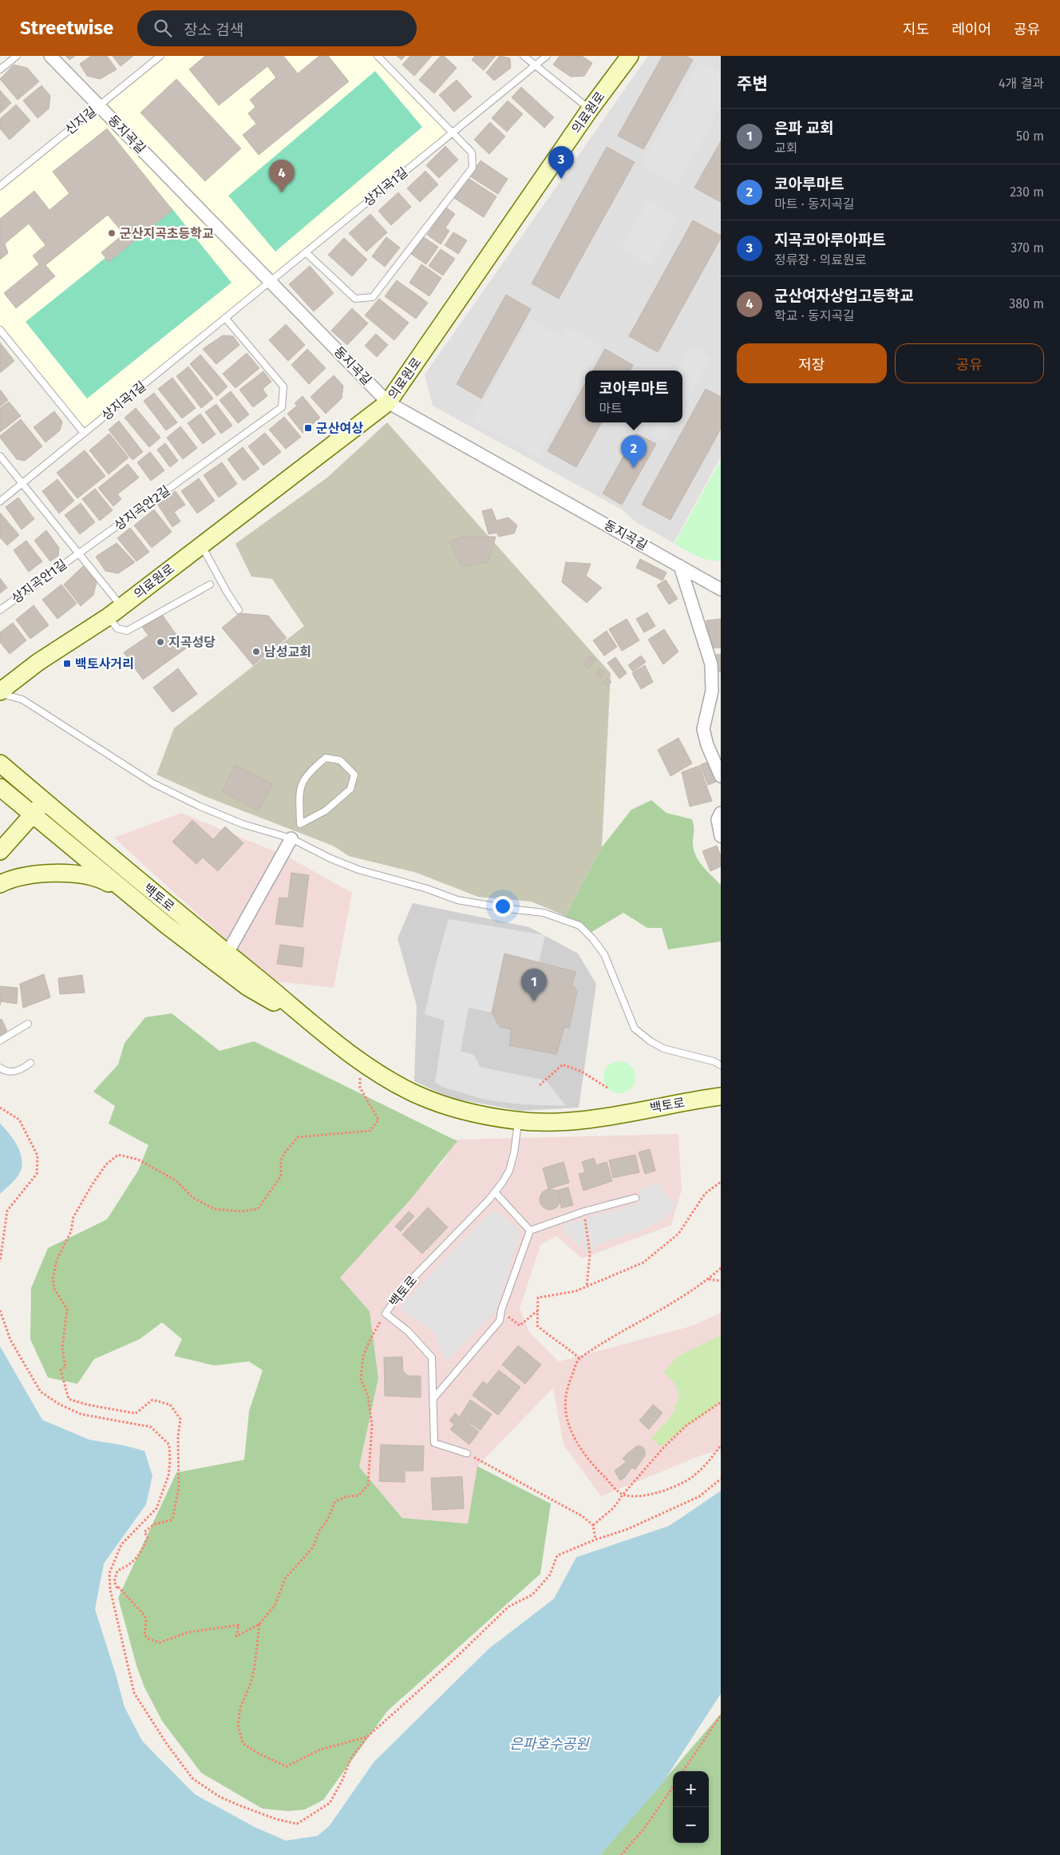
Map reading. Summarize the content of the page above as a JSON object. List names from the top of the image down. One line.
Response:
{"streets":{"street":["의료원로","동지곡길","백토로"],"lane":["신지길","상지곡1길","상지곡안2길","상지곡안1길"]},"crossings":[["의료원로","동지곡길"],["신지길","동지곡길"],["동지곡길","상지곡1길"],["상지곡1길","상지곡안2길"],["상지곡안2길","상지곡안1길"]],"water":["은파호수공원"],"places":{"other":["군산지곡초등학교","지곡성당","남성교회"],"transit":["군산여상","백토사거리"]},"page":{"header":"Streetwise","search":"장소 검색","nav":["지도","레이어","공유"],"heading":["주변","4개 결과"],"list":[{"mark":"1","name":"은파 교회","note":"교회","value":"50 m"},{"mark":"2","name":"코아루마트","note":"마트 · 동지곡길","value":"230 m"},{"mark":"3","name":"지곡코아루아파트","note":"정류장 · 의료원로","value":"370 m"},{"mark":"4","name":"군산여자상업고등학교","note":"학교 · 동지곡길","value":"380 m"}],"pins":["3","4","2","1"],"buttons":["저장","공유"],"popup":["코아루마트","마트"],"map_buttons":["+","−"]}}
